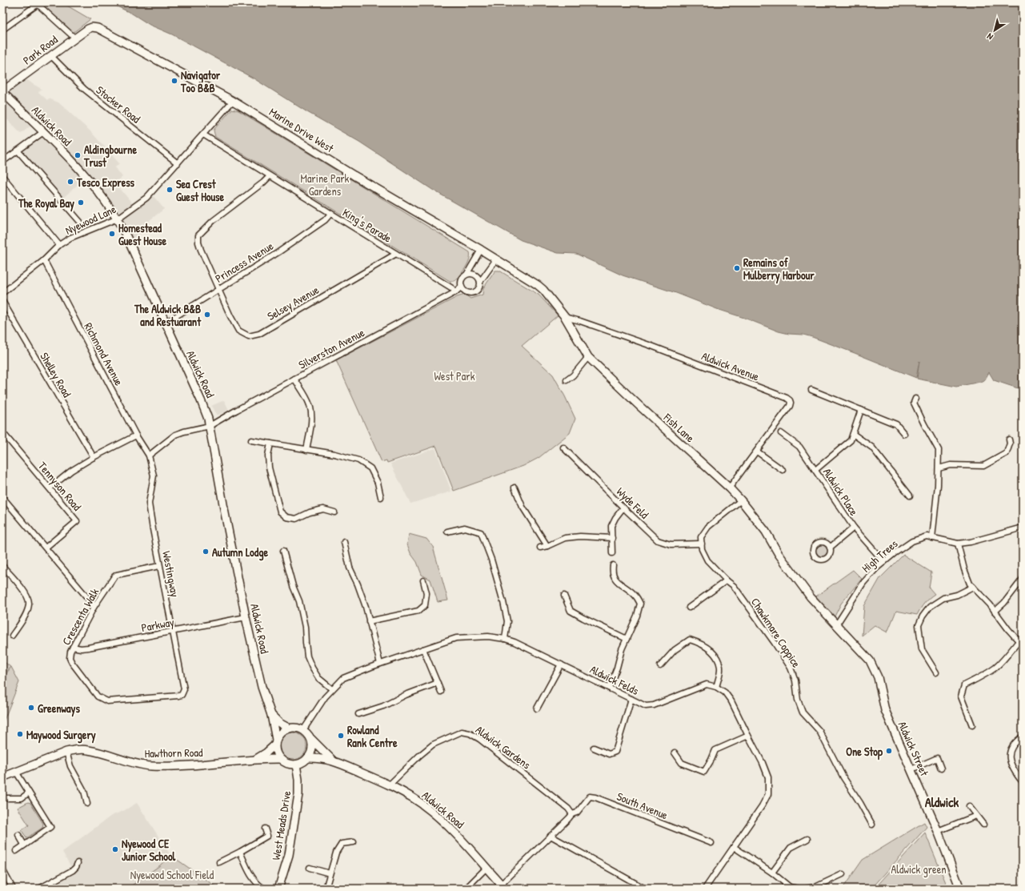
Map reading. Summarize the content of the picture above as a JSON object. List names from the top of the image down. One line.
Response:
{"streets":{"street":["Park Road","Stocker Road","Aldwick Road","Marine Drive West","Nyewood Lane","King's Parade","Princess Avenue","Selsey Avenue","Silverston Avenue","Richmond Avenue","Aldwick Avenue","Shelley Road","Fish Lane","Tennyson Road","Aldwick Place","Wyde Feld","High Trees","Westingway","Crescenta Walk","Parkway","Chawkmare Coppice","Aldwick Felds","Aldwick Gardens","Aldwick Street","Hawthorn Road","South Avenue","West Meads Drive"]},"crossings":[["Park Road","Stocker Road"],["Park Road","Aldwick Road"],["Park Road","Marine Drive West"],["Stocker Road","Nyewood Lane"],["Aldwick Road","Nyewood Lane"],["Aldwick Road","Princess Avenue"],["Aldwick Road","Silverston Avenue"],["Aldwick Road","Parkway"],["Aldwick Road","Aldwick Felds"],["Aldwick Road","Aldwick Gardens"],["Aldwick Road","Hawthorn Road"],["Aldwick Road","West Meads Drive"],["Marine Drive West","Nyewood Lane"],["Marine Drive West","Silverston Avenue"],["Marine Drive West","Fish Lane"],["Nyewood Lane","King's Parade"],["Nyewood Lane","Richmond Avenue"],["King's Parade","Princess Avenue"],["King's Parade","Selsey Avenue"],["King's Parade","Silverston Avenue"],["Princess Avenue","Selsey Avenue"],["Silverston Avenue","Richmond Avenue"],["Silverston Avenue","Westingway"],["Richmond Avenue","Westingway"],["Aldwick Avenue","Fish Lane"],["Fish Lane","High Trees"],["Fish Lane","Aldwick Street"],["Aldwick Place","High Trees"],["Wyde Feld","Chawkmare Coppice"],["High Trees","Aldwick Street"],["Westingway","Crescenta Walk"],["Westingway","Parkway"],["Crescenta Walk","Parkway"],["Aldwick Felds","Hawthorn Road"],["Aldwick Felds","West Meads Drive"],["Aldwick Gardens","South Avenue"],["Hawthorn Road","West Meads Drive"]],"districts":["Aldwick"],"parks":["Marine Park Gardens","West Park","Aldwick green","Nyewood School Field"],"places":["Navigator Too B&B","Aldingbourne Trust","Tesco Express","Sea Crest Guest House","The Royal Bay","Homestead Guest House","Remains of Mulberry Harbour","The Aldwick B&B and Restuarant","Autumn Lodge","Greenways","Maywood Surgery","Rowland Rank Centre","One Stop","Nyewood CE Junior School"],"north":"bottom left"}
